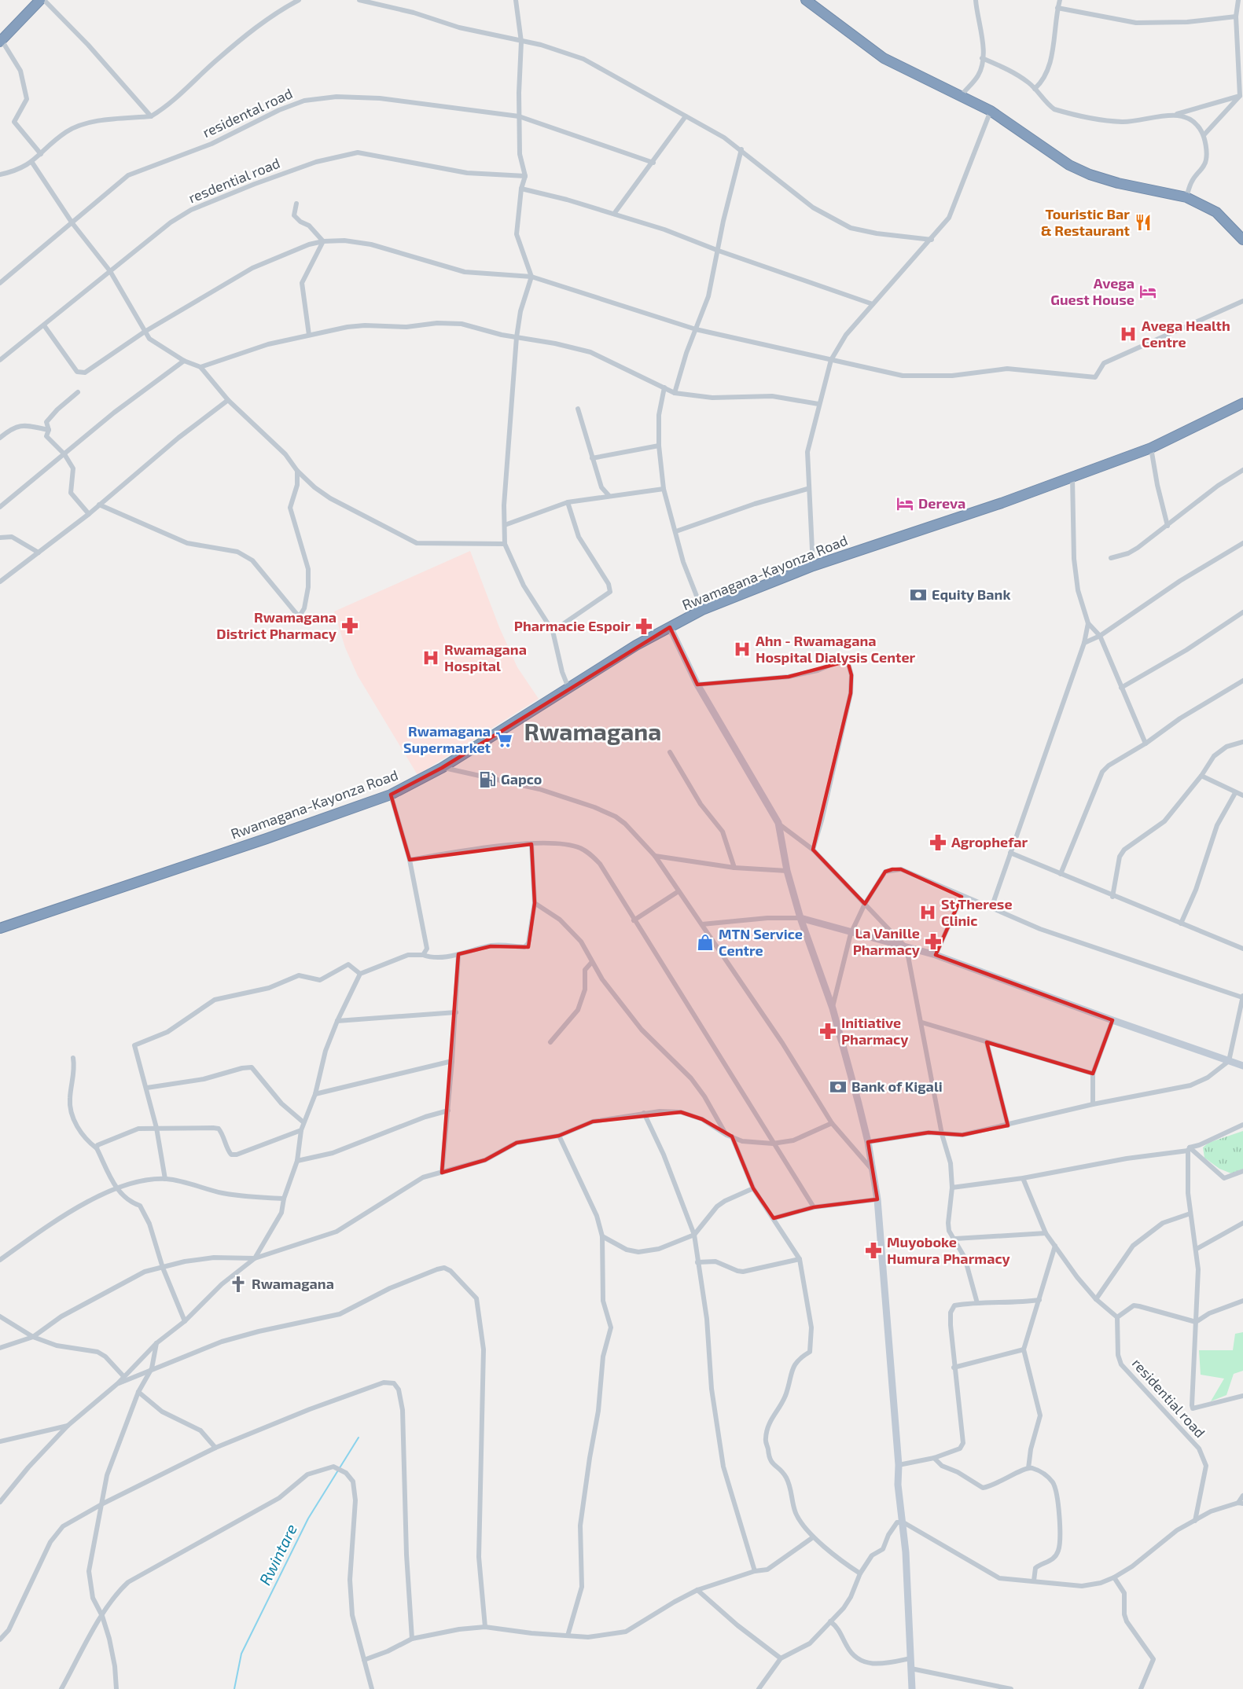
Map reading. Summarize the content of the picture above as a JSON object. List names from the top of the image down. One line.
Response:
{"streets":{"highway":["Rwamagana-Kayonza Road"],"street":["residental road","resdential road","residential road"]},"districts":["Rwamagana"],"water":["Rwintare"],"places":{"restaurant":["Touristic Bar & Restaurant"],"hotel":["Avega Guest House","Dereva"],"hospital":["Avega Health Centre","Ahn - Rwamagana Hospital Dialysis Center","Rwamagana Hospital","St Therese Clinic"],"bank":["Equity Bank","Bank of Kigali"],"pharmacy":["Rwamagana District Pharmacy","Pharmacie Espoir","Agrophefar","La Vanille Pharmacy","Initiative Pharmacy","Muyoboke Humura Pharmacy"],"supermarket":["Rwamagana Supermarket"],"fuel station":["Gapco"],"shop":["MTN Service Centre"],"church":["Rwamagana"]}}
